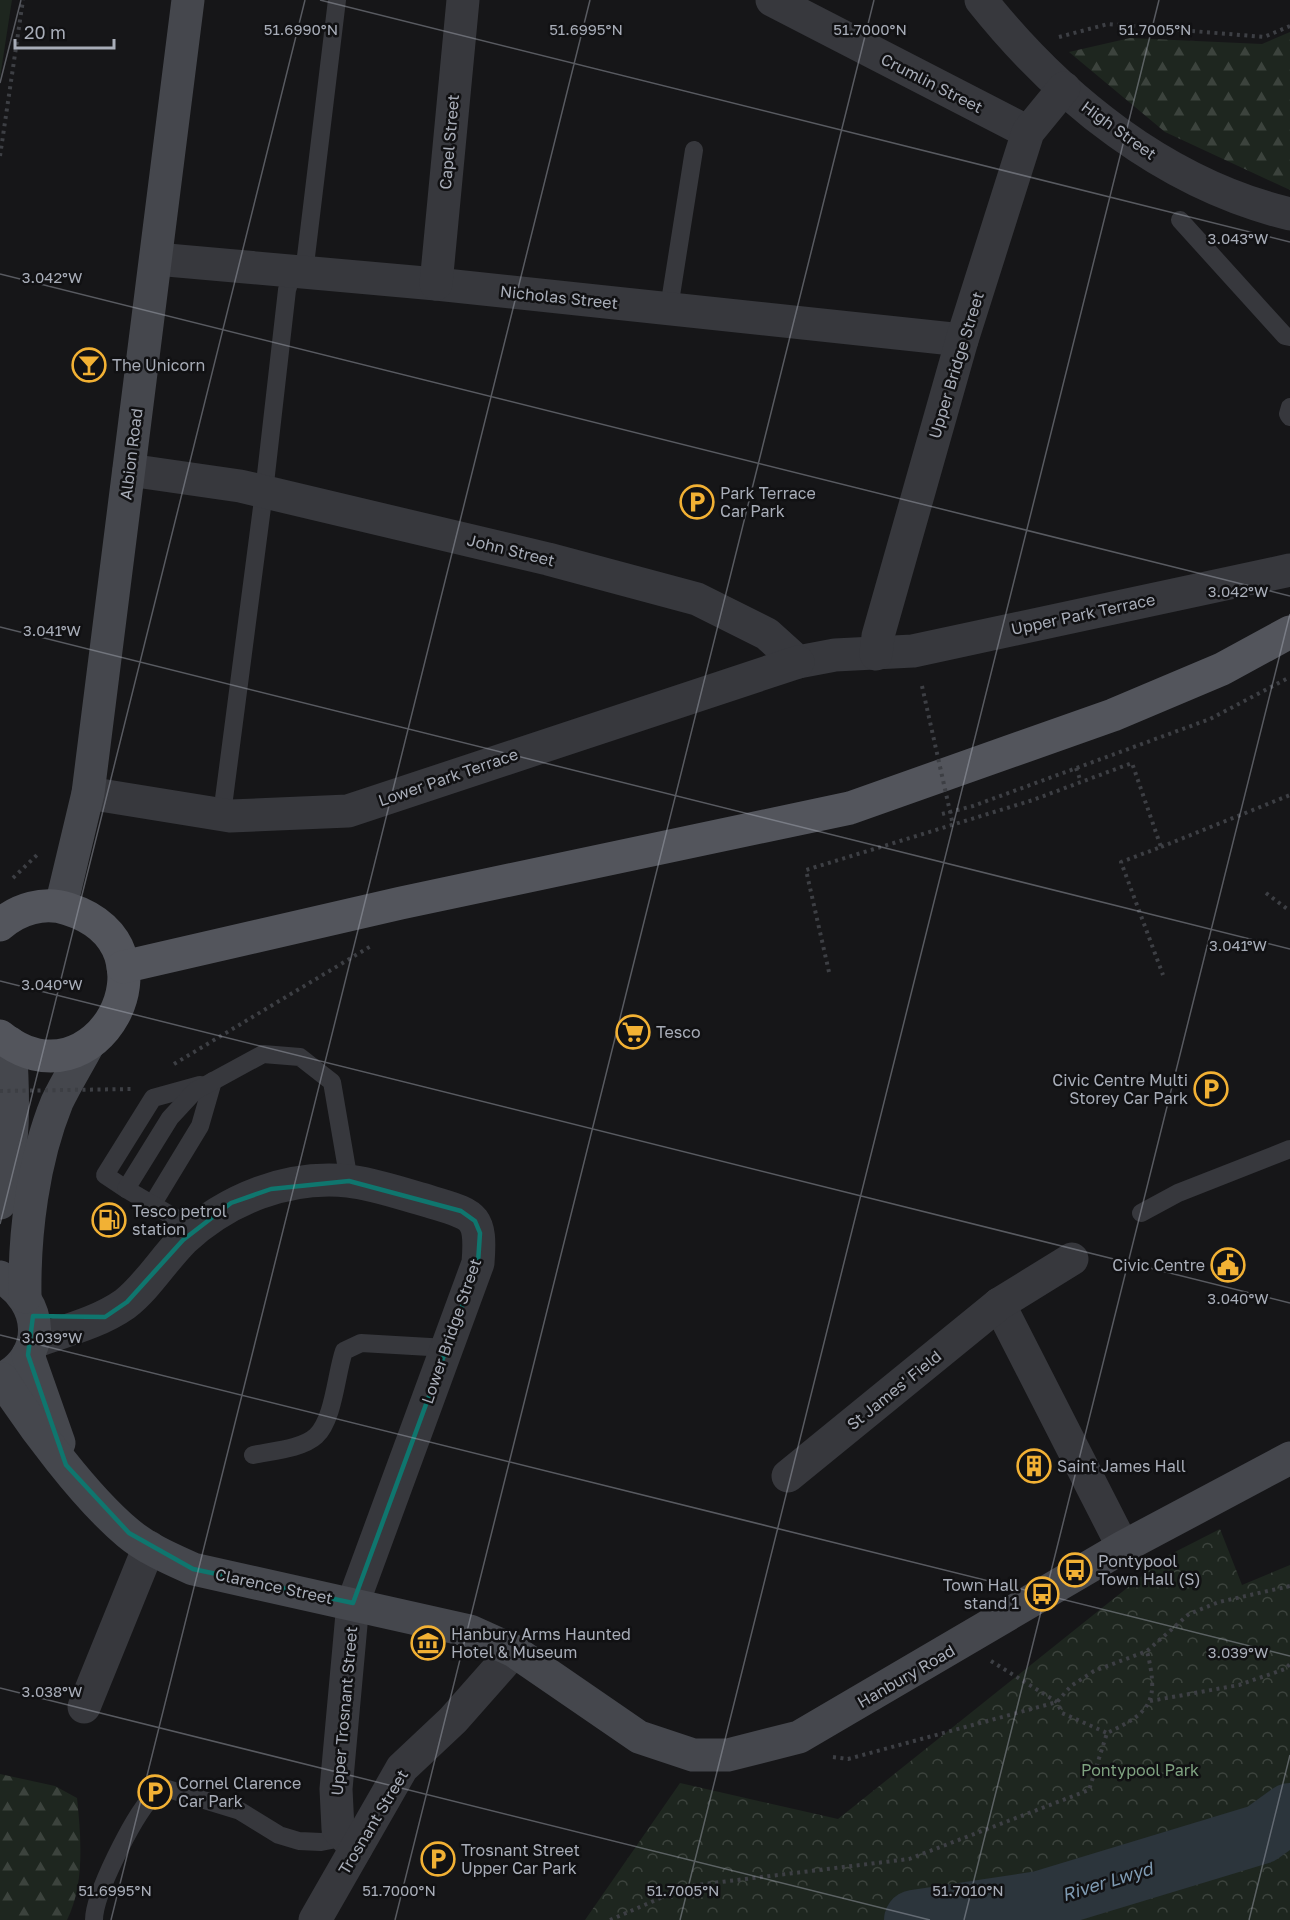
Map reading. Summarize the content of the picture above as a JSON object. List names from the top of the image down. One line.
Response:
{"streets":{"street":["Crumlin Street","High Street","Capel Street","Nicholas Street","Upper Bridge Street","Albion Road","John Street","Upper Park Terrace","Lower Park Terrace","Lower Bridge Street","St James' Field","Clarence Street","Hanbury Road","Upper Trosnant Street","Trosnant Street"]},"crossings":[["Crumlin Street","Upper Bridge Street"],["High Street","Upper Bridge Street"],["Capel Street","Nicholas Street"],["Nicholas Street","Upper Bridge Street"],["Nicholas Street","Albion Road"],["Upper Bridge Street","Upper Park Terrace"],["Albion Road","John Street"],["Albion Road","Lower Park Terrace"],["John Street","Lower Park Terrace"],["Lower Bridge Street","Clarence Street"],["Lower Bridge Street","Upper Trosnant Street"],["Clarence Street","Hanbury Road"],["Clarence Street","Upper Trosnant Street"],["Clarence Street","Trosnant Street"],["Hanbury Road","Trosnant Street"],["Upper Trosnant Street","Trosnant Street"]],"water":["River Lwyd"],"parks":["Pontypool Park"],"places":{"bar":["The Unicorn"],"parking":["Park Terrace Car Park","Civic Centre Multi Storey Car Park","Cornel Clarence Car Park","Trosnant Street Upper Car Park"],"supermarket":["Tesco"],"fuel station":["Tesco petrol station"],"public building":["Civic Centre"],"building":["Saint James Hall"],"bus stop":["Pontypool Town Hall (S)","Town Hall stand 1"],"museum":["Hanbury Arms Haunted Hotel & Museum"]},"scale_bar":"20 m","coordinates":["51.6990°N","51.6995°N","51.7000°N","51.7005°N","3.043°W","3.042°W","3.041°W","3.040°W","3.039°W","3.038°W","51.7010°N"]}
